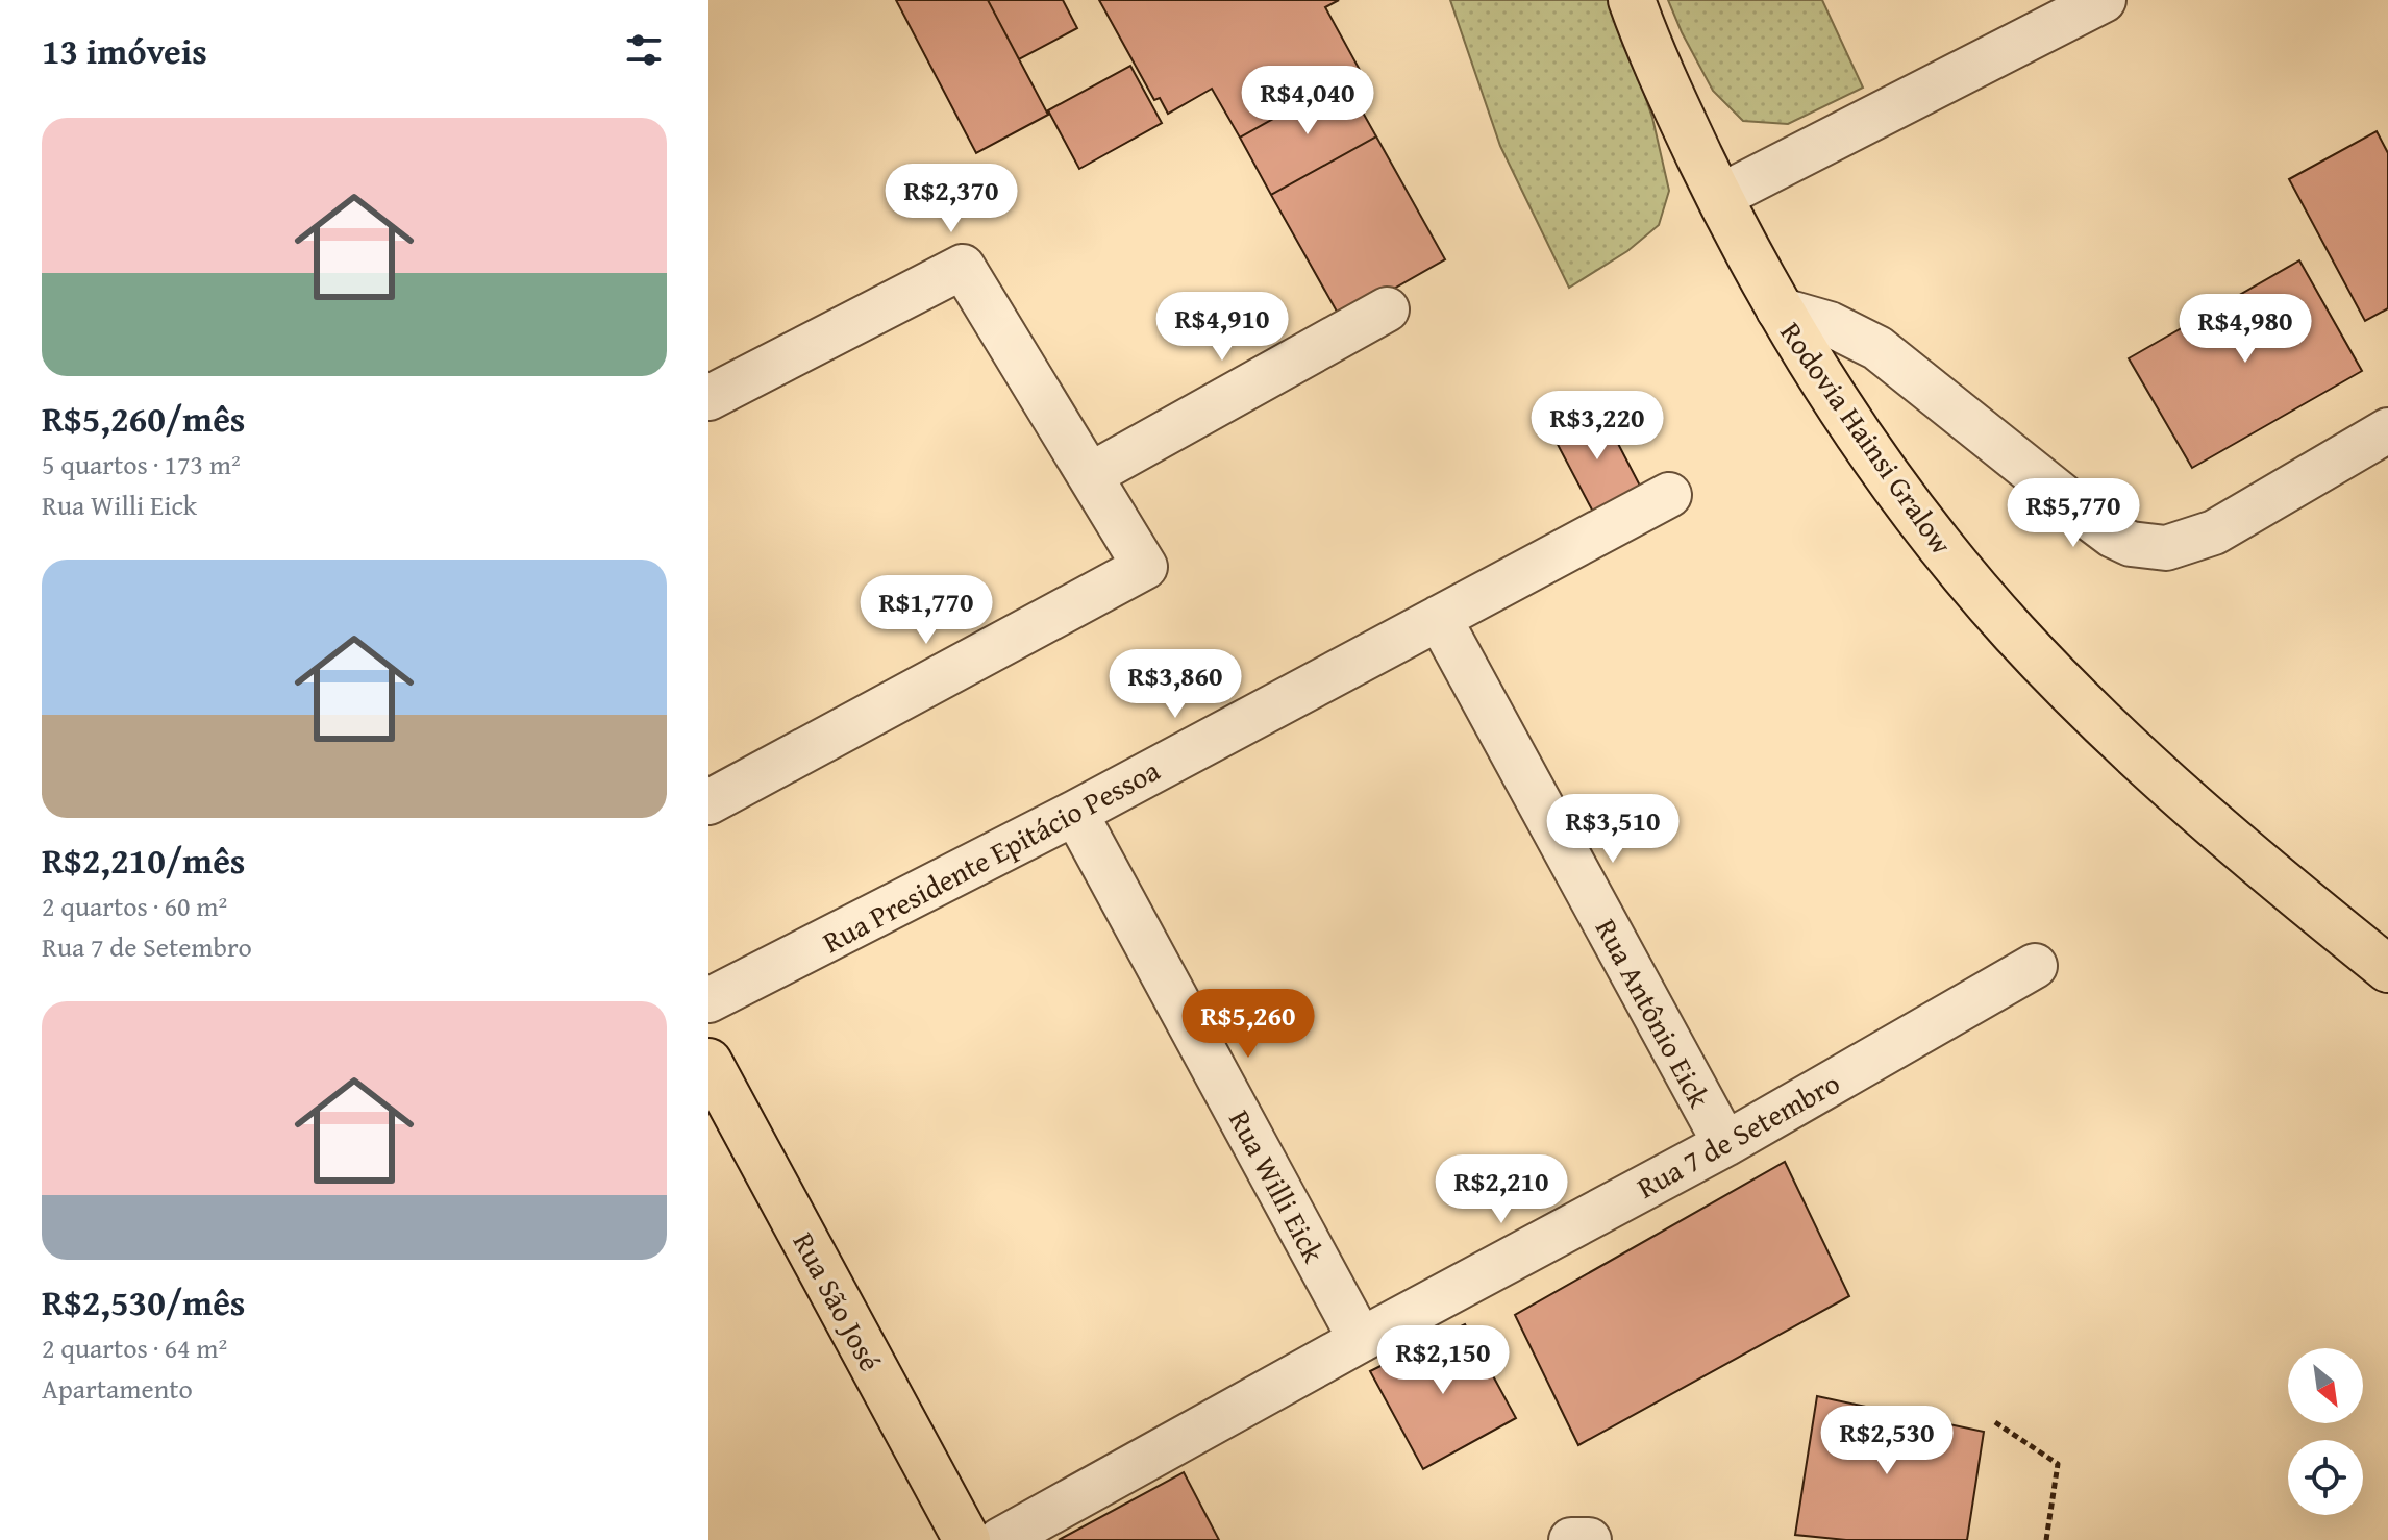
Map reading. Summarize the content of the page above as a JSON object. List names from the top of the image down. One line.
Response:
{"streets":{"main road":["Rodovia Hainsi Gralow","Rua São José"],"street":["Rua Presidente Epitácio Pessoa","Rua Antônio Eick","Rua 7 de Setembro","Rua Willi Eick"]},"crossings":[["Rua Presidente Epitácio Pessoa","Rua Antônio Eick"],["Rua Presidente Epitácio Pessoa","Rua Willi Eick"],["Rua Antônio Eick","Rua 7 de Setembro"],["Rua 7 de Setembro","Rua Willi Eick"]],"north":"bottom right","page":{"heading":"13 imóveis","price":["R$4,040","R$2,370","R$4,910","R$4,980","R$3,220","R$5,770","R$1,770","R$3,860","R$3,510","R$5,260","R$2,210","R$2,150","R$2,530"],"list":[{"name":"R$5,260/mês","note":"5 quartos · 173 m² · Rua Willi Eick"},{"name":"R$2,210/mês","note":"2 quartos · 60 m² · Rua 7 de Setembro"},{"name":"R$2,530/mês","note":"2 quartos · 64 m² · Apartamento"}]}}
